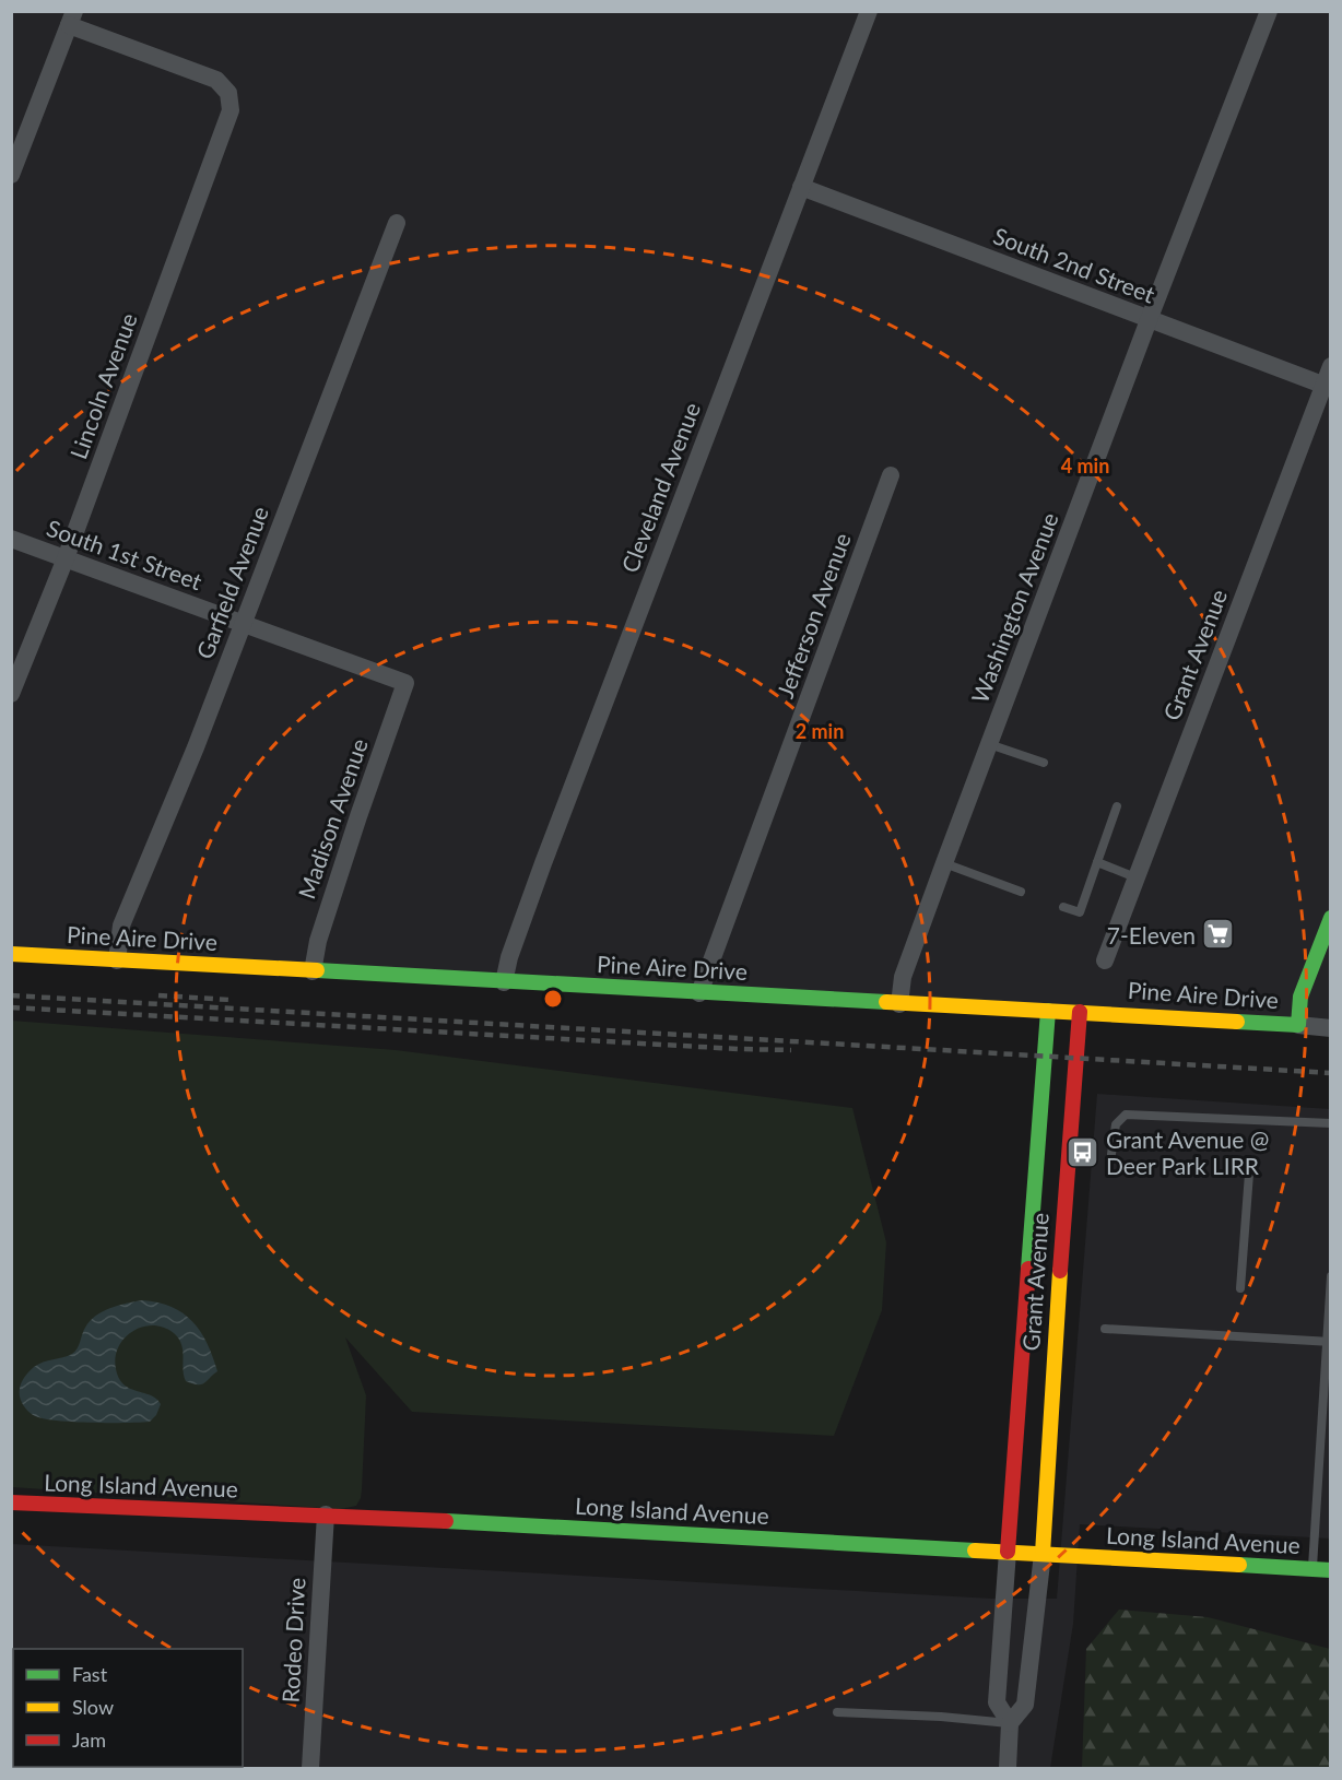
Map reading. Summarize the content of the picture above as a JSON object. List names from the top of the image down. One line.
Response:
{"streets":{"street":["South 2nd Street","Lincoln Avenue","Cleveland Avenue","South 1st Street","Garfield Avenue","Washington Avenue","Jefferson Avenue","Grant Avenue","Madison Avenue","Pine Aire Drive","Long Island Avenue","Rodeo Drive"]},"crossings":[["South 2nd Street","Cleveland Avenue"],["South 2nd Street","Washington Avenue"],["South 2nd Street","Grant Avenue"],["Lincoln Avenue","South 1st Street"],["Cleveland Avenue","Pine Aire Drive"],["South 1st Street","Garfield Avenue"],["South 1st Street","Madison Avenue"],["Garfield Avenue","Pine Aire Drive"],["Washington Avenue","Pine Aire Drive"],["Jefferson Avenue","Pine Aire Drive"],["Grant Avenue","Pine Aire Drive"],["Grant Avenue","Long Island Avenue"],["Madison Avenue","Pine Aire Drive"],["Long Island Avenue","Rodeo Drive"]],"places":{"supermarket":["7-Eleven"],"bus stop":["Grant Avenue @ Deer Park LIRR"]},"legend":["Fast","Slow","Jam"],"rings":["4 min","2 min"]}
